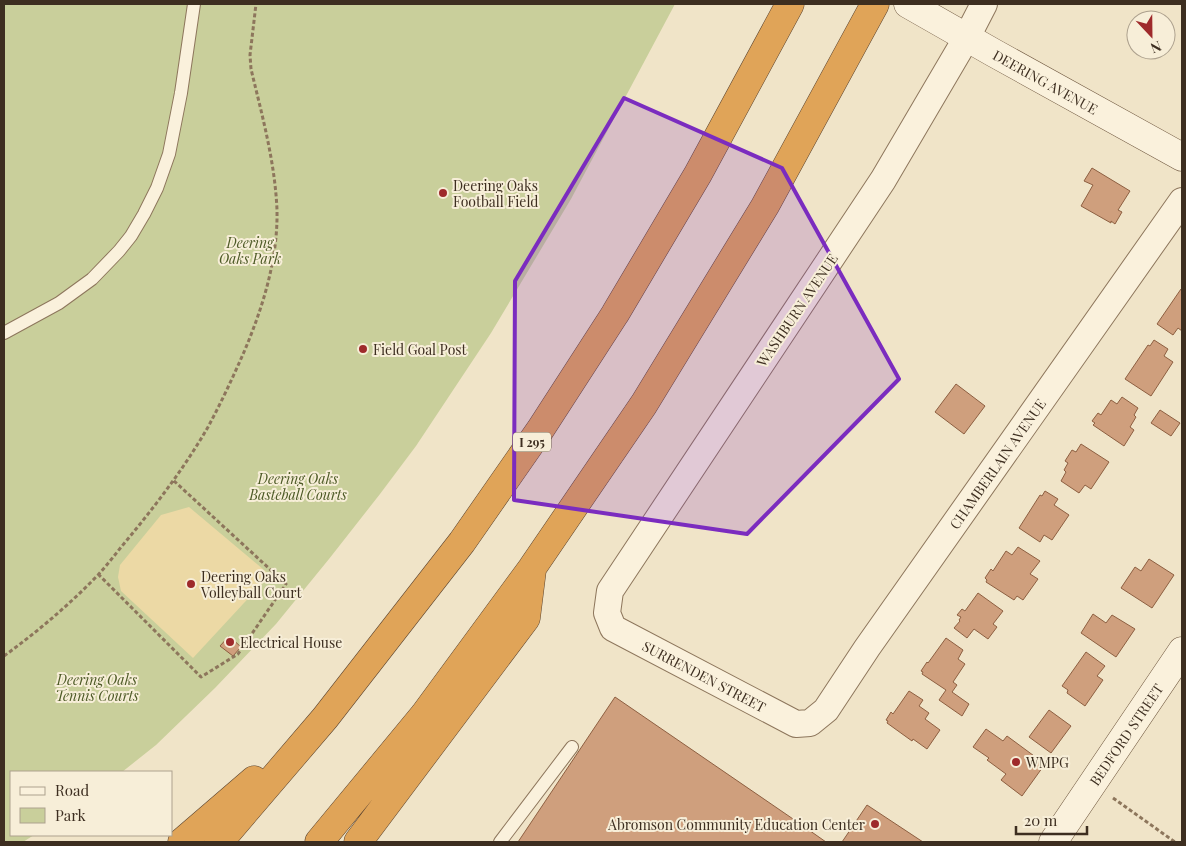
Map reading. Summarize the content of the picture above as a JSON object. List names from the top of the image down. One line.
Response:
{"streets":{"highway":["I 295"],"main road":["DEERING AVENUE","BEDFORD STREET"],"street":["WASHBURN AVENUE","CHAMBERLAIN AVENUE","SURRENDEN STREET"]},"crossings":[["DEERING AVENUE","WASHBURN AVENUE"],["WASHBURN AVENUE","SURRENDEN STREET"],["CHAMBERLAIN AVENUE","SURRENDEN STREET"]],"parks":["Deering Oaks Park","Deering Oaks Basteball Courts","Deering Oaks Tennis Courts"],"places":["Deering Oaks Football Field","Field Goal Post","Deering Oaks Volleyball Court","Electrical House","WMPG","Abromson Community Education Center"],"legend":["Road","Park"],"scale_bar":"20 m","north":"bottom"}
